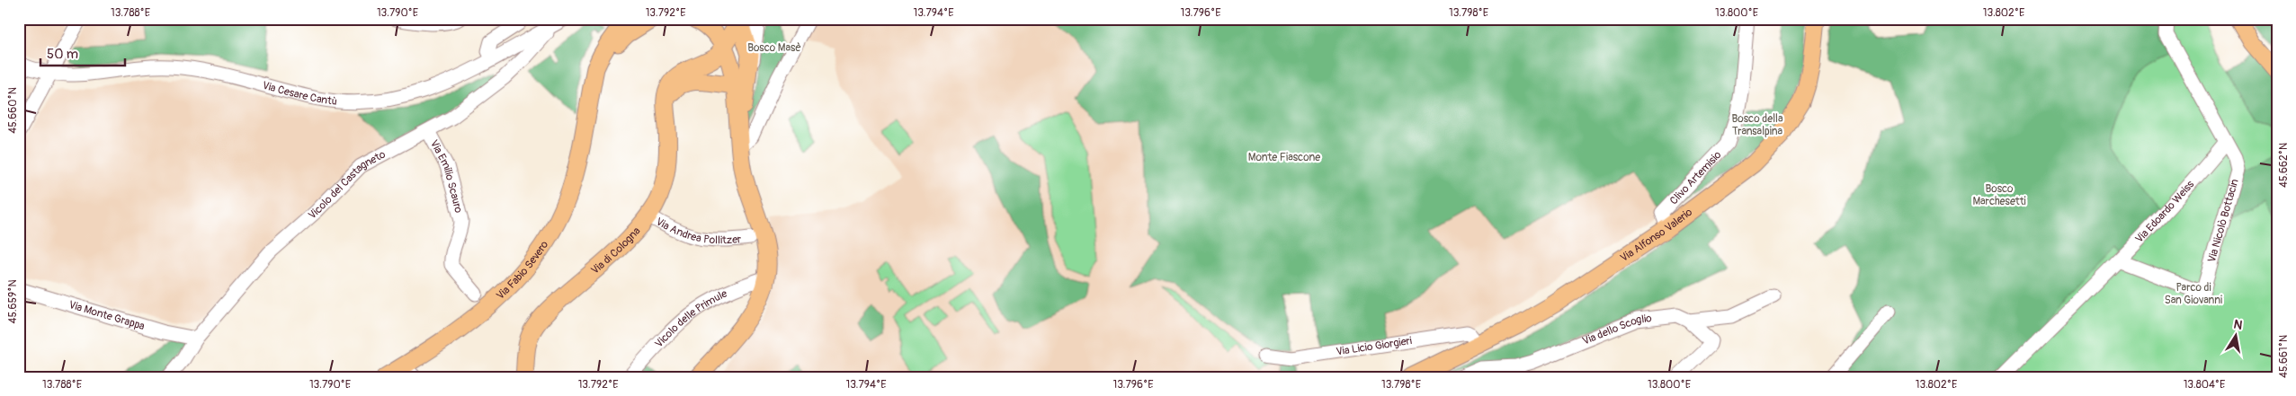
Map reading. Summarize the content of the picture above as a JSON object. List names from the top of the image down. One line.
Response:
{"streets":{"main road":["Via Alfonso Valerio","Via di Cologna","Via Fabio Severo"],"street":["Via Cesare Cantù","Via Emilio Scauro","Clivo Artemisio","Vicolo del Castagneto","Via Edoardo Weiss","Via Nicolò Bottacin","Via Andrea Pollitzer","Via Monte Grappa","Vicolo delle Primule","Via dello Scoglio","Via Licio Giorgieri"]},"crossings":[["Via Cesare Cantù","Vicolo del Castagneto"],["Via Emilio Scauro","Vicolo del Castagneto"],["Clivo Artemisio","Via Alfonso Valerio"],["Vicolo del Castagneto","Via Monte Grappa"],["Via Edoardo Weiss","Via Nicolò Bottacin"],["Via Andrea Pollitzer","Via di Cologna"],["Via Alfonso Valerio","Via Licio Giorgieri"]],"parks":["Bosco Masè","Bosco della Transalpina","Monte Fiascone","Bosco Marchesetti","Parco di San Giovanni"],"scale_bar":"50 m","north":"top","coordinates":["13.788°E","13.790°E","13.792°E","13.794°E","13.796°E","13.798°E","13.800°E","13.802°E","45.660°N","45.662°N","45.659°N","45.661°N","13.804°E"]}
